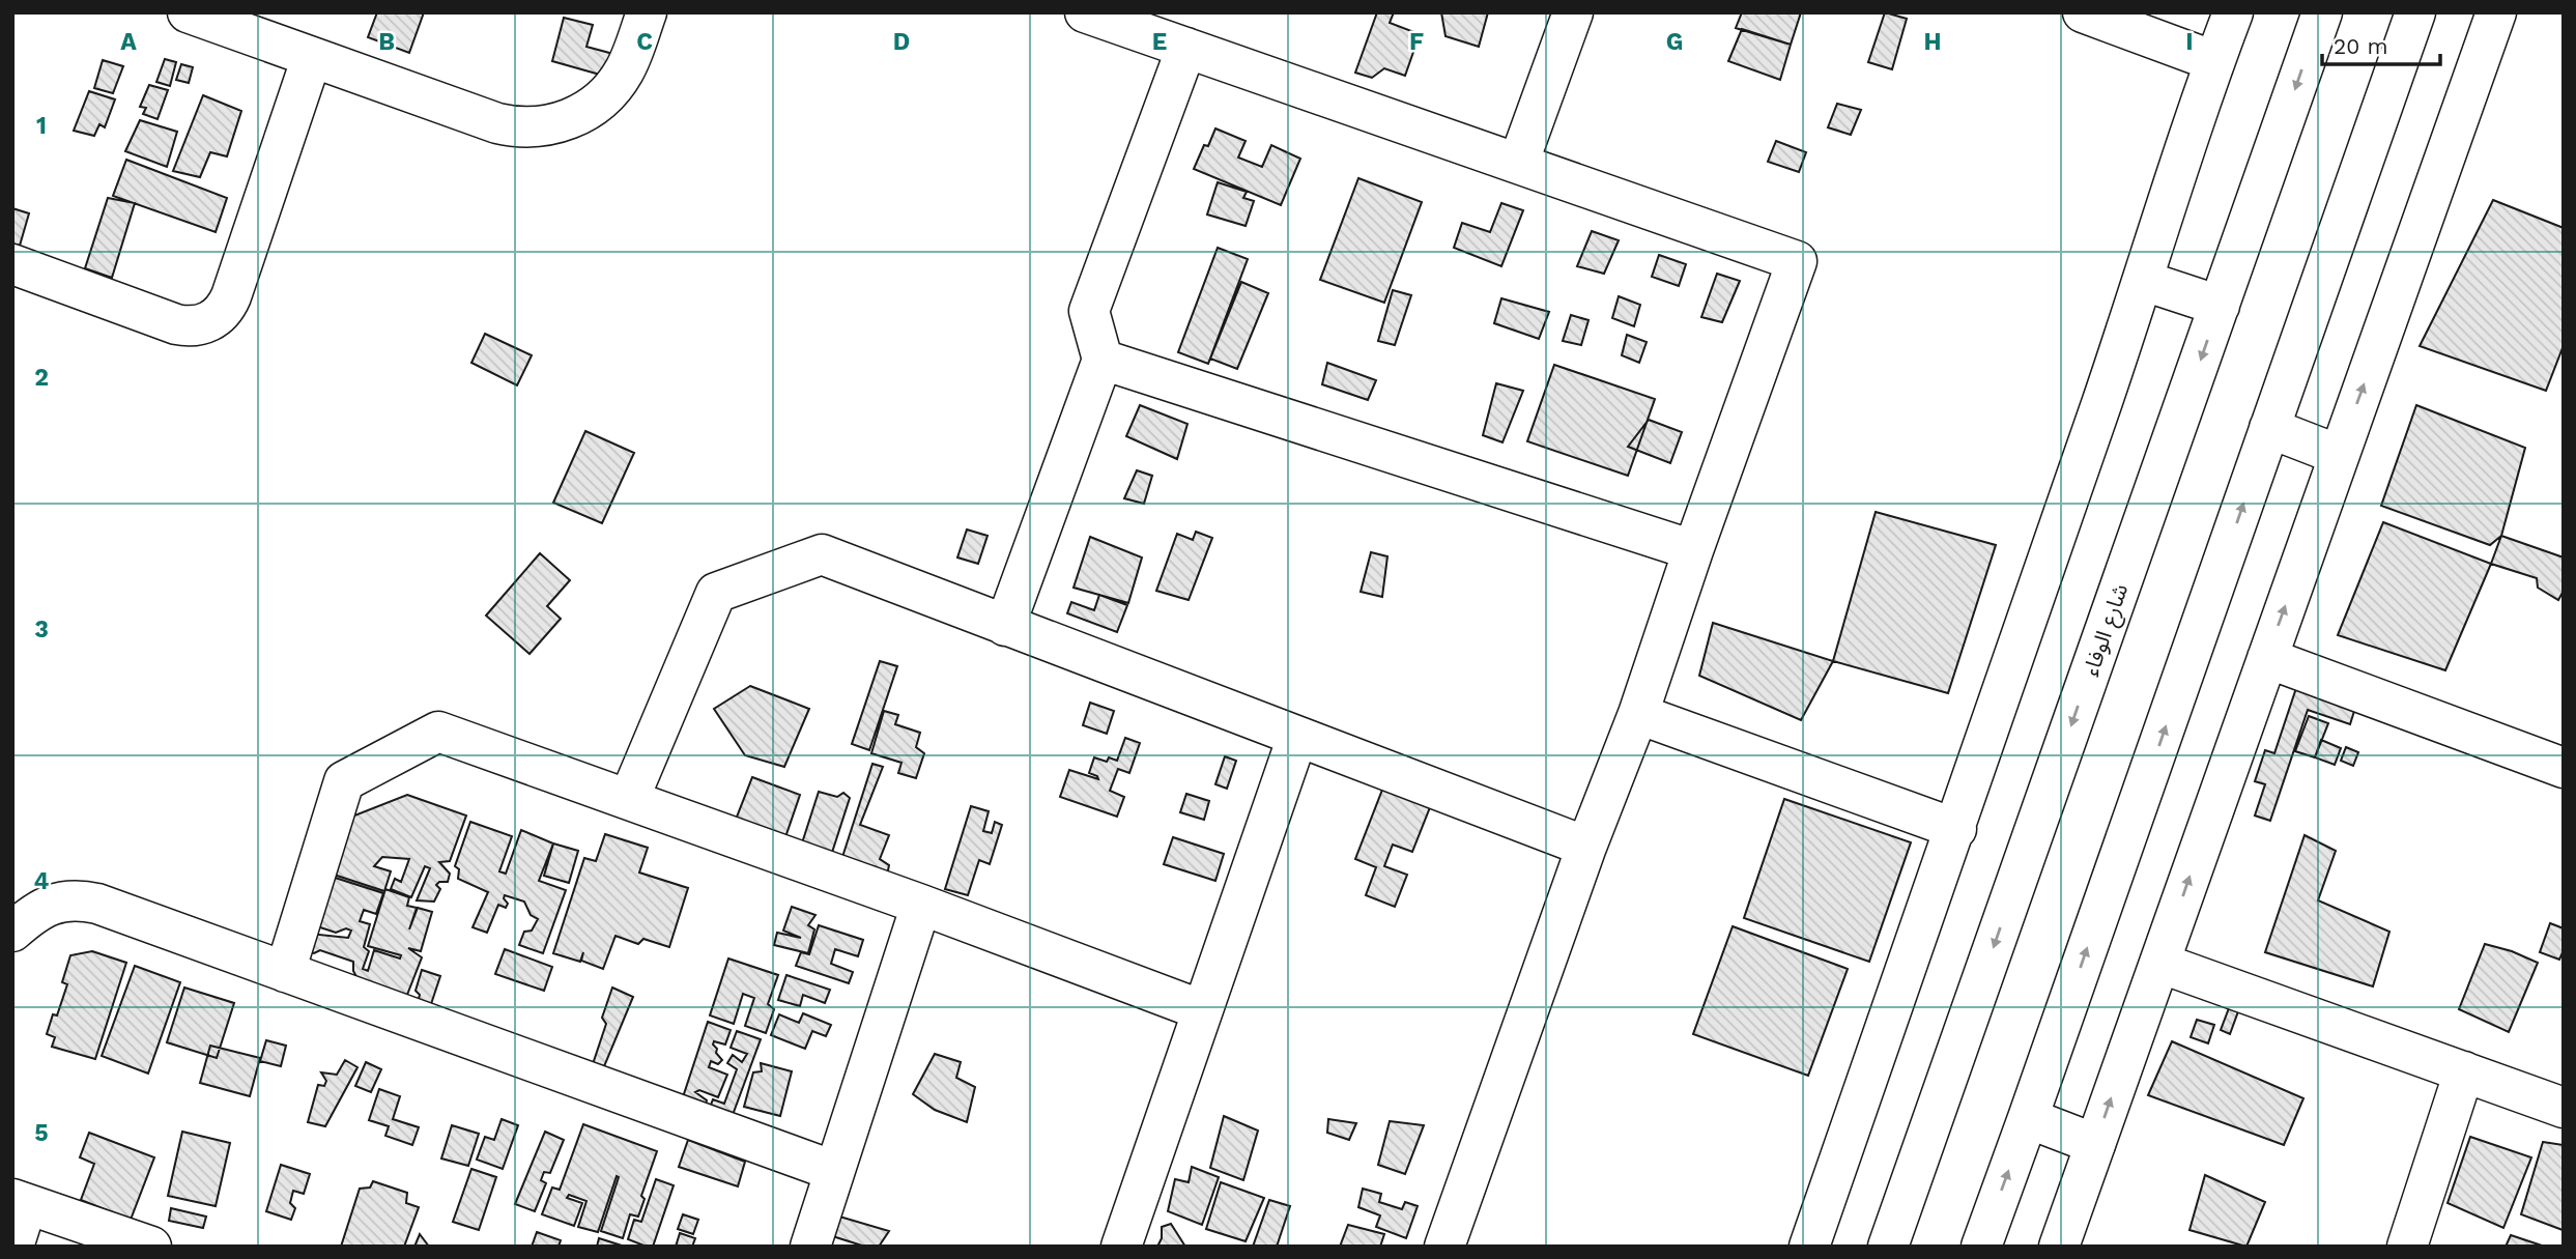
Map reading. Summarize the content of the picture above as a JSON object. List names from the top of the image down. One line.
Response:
{"streets":{"street":["شارع الوفاء"]},"scale_bar":"20 m","grid":{"columns":["A","B","C","D","E","F","G","H","I"],"rows":["1","2","3","4","5"]}}
